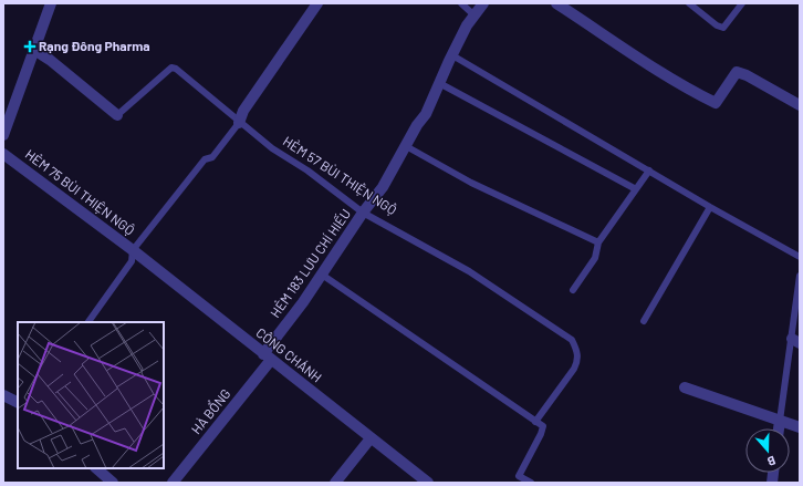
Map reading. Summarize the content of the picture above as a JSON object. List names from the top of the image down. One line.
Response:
{"streets":{"street":["HẺM 57 BÙI THIỆN NGỘ","HẺM 75 BÙI THIỆN NGỘ","HẺM 183 LƯU CHÍ HIẾU","CÔNG CHÁNH","HÀ BỔNG"]},"crossings":[["HẺM 57 BÙI THIỆN NGỘ","HẺM 75 BÙI THIỆN NGỘ"],["HẺM 57 BÙI THIỆN NGỘ","HẺM 183 LƯU CHÍ HIẾU"],["HẺM 75 BÙI THIỆN NGỘ","CÔNG CHÁNH"],["HẺM 183 LƯU CHÍ HIẾU","CÔNG CHÁNH"],["HẺM 183 LƯU CHÍ HIẾU","HÀ BỔNG"],["CÔNG CHÁNH","HÀ BỔNG"]],"places":{"health":["Rạng Đông Pharma"]},"north":"bottom"}
